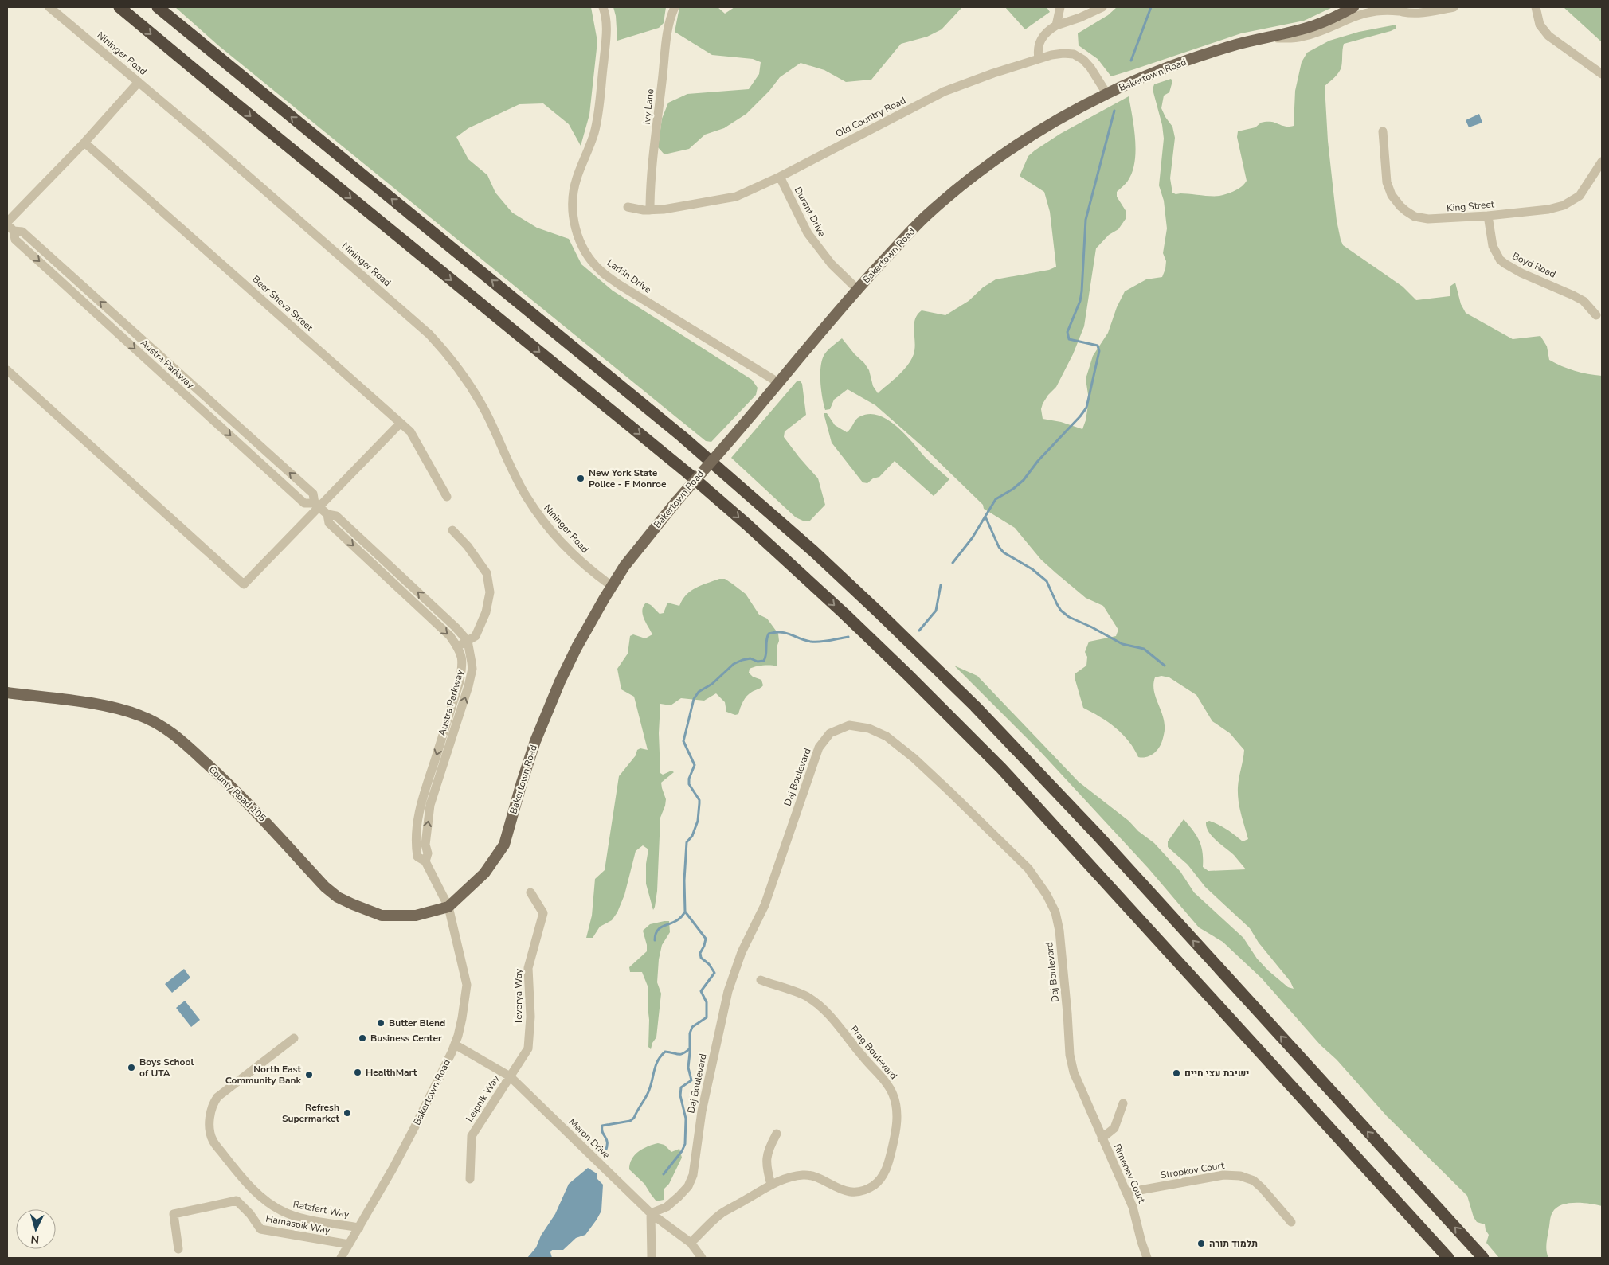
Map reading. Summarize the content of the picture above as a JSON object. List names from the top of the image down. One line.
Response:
{"streets":{"main road":["Bakertown Road","County Road 105"],"street":["Nininger Road","Ivy Lane","Old Country Road","King Street","Durant Drive","Boyd Road","Larkin Drive","Beer Sheva Street","Austra Parkway","Daj Boulevard","Teverya Way","Prag Boulevard","Leipnik Way","Meron Drive","Stropkov Court","Rimenev Court","Ratzfert Way","Hamaspik Way"]},"crossings":[["Nininger Road","Bakertown Road"],["Bakertown Road","Old Country Road"],["Bakertown Road","Durant Drive"],["Bakertown Road","Larkin Drive"],["Bakertown Road","Austra Parkway"],["Bakertown Road","County Road 105"],["Bakertown Road","Meron Drive"],["Bakertown Road","Ratzfert Way"],["Bakertown Road","Hamaspik Way"],["Ivy Lane","Old Country Road"],["Old Country Road","Durant Drive"],["King Street","Boyd Road"],["Austra Parkway","County Road 105"],["Daj Boulevard","Meron Drive"],["Daj Boulevard","Rimenev Court"],["Teverya Way","Leipnik Way"],["Teverya Way","Meron Drive"],["Prag Boulevard","Meron Drive"],["Leipnik Way","Meron Drive"],["Stropkov Court","Rimenev Court"]],"places":["New York State Police - F Monroe","Butter Blend","Business Center","Boys School of UTA","HealthMart","ישיבת עצי חיים","North East Community Bank","Refresh Supermarket","תלמוד תורה"],"north":"bottom"}
